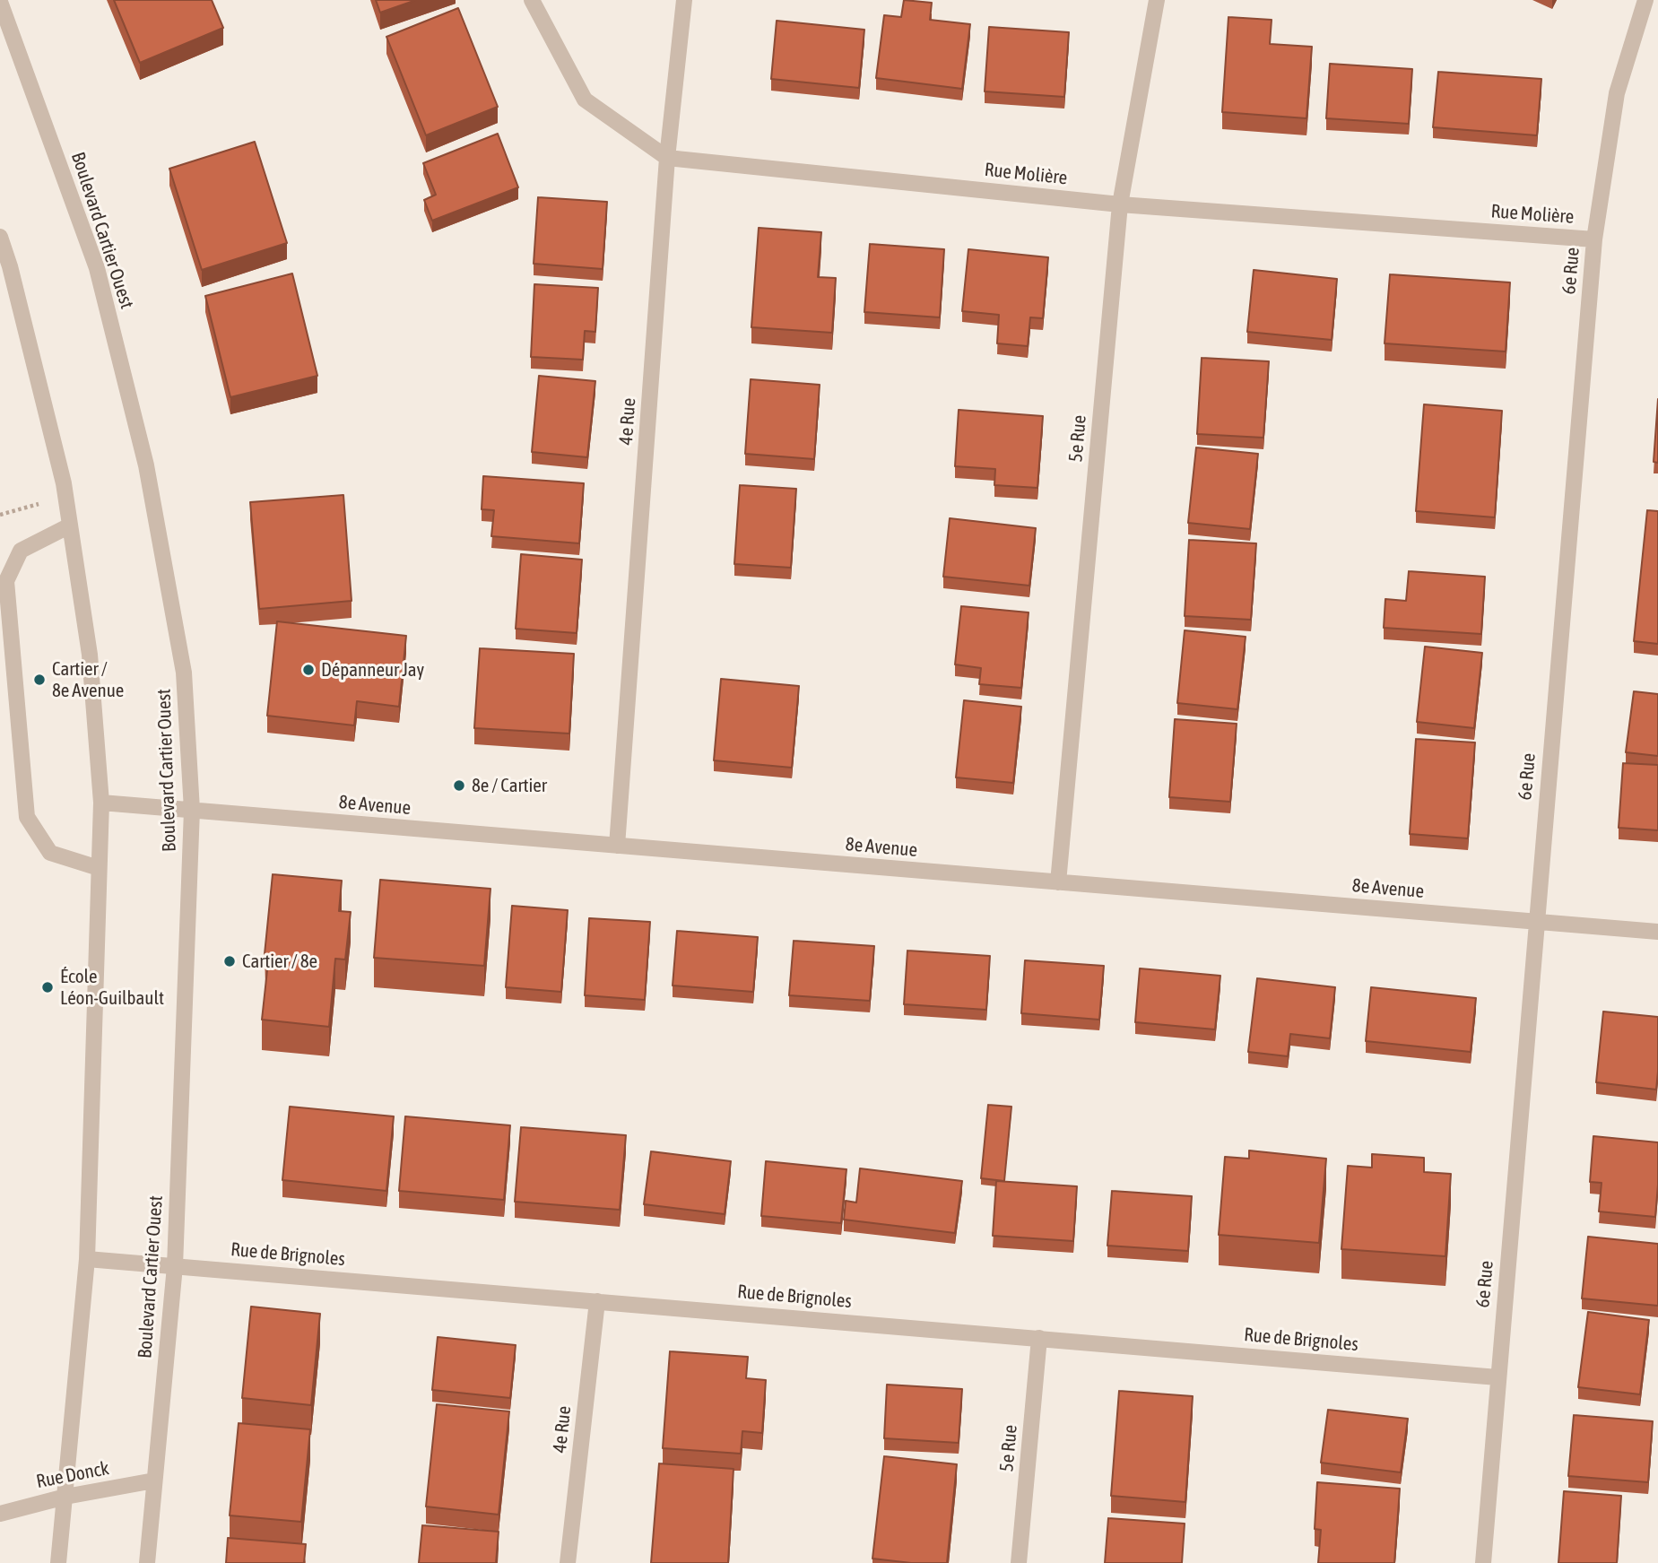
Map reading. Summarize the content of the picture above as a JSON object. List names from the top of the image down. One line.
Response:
{"streets":{"street":["Rue Molière","Boulevard Cartier Ouest","6e Rue","4e Rue","5e Rue","8e Avenue","Rue de Brignoles","Rue Donck"]},"crossings":[["Rue Molière","6e Rue"],["Rue Molière","4e Rue"],["Rue Molière","5e Rue"],["Boulevard Cartier Ouest","8e Avenue"],["Boulevard Cartier Ouest","Rue de Brignoles"],["Boulevard Cartier Ouest","Rue Donck"],["6e Rue","8e Avenue"],["6e Rue","Rue de Brignoles"],["4e Rue","8e Avenue"],["4e Rue","Rue de Brignoles"],["5e Rue","8e Avenue"],["5e Rue","Rue de Brignoles"]],"places":["Dépanneur Jay","Cartier / 8e Avenue","8e / Cartier","Cartier / 8e","École Léon-Guilbault"]}
